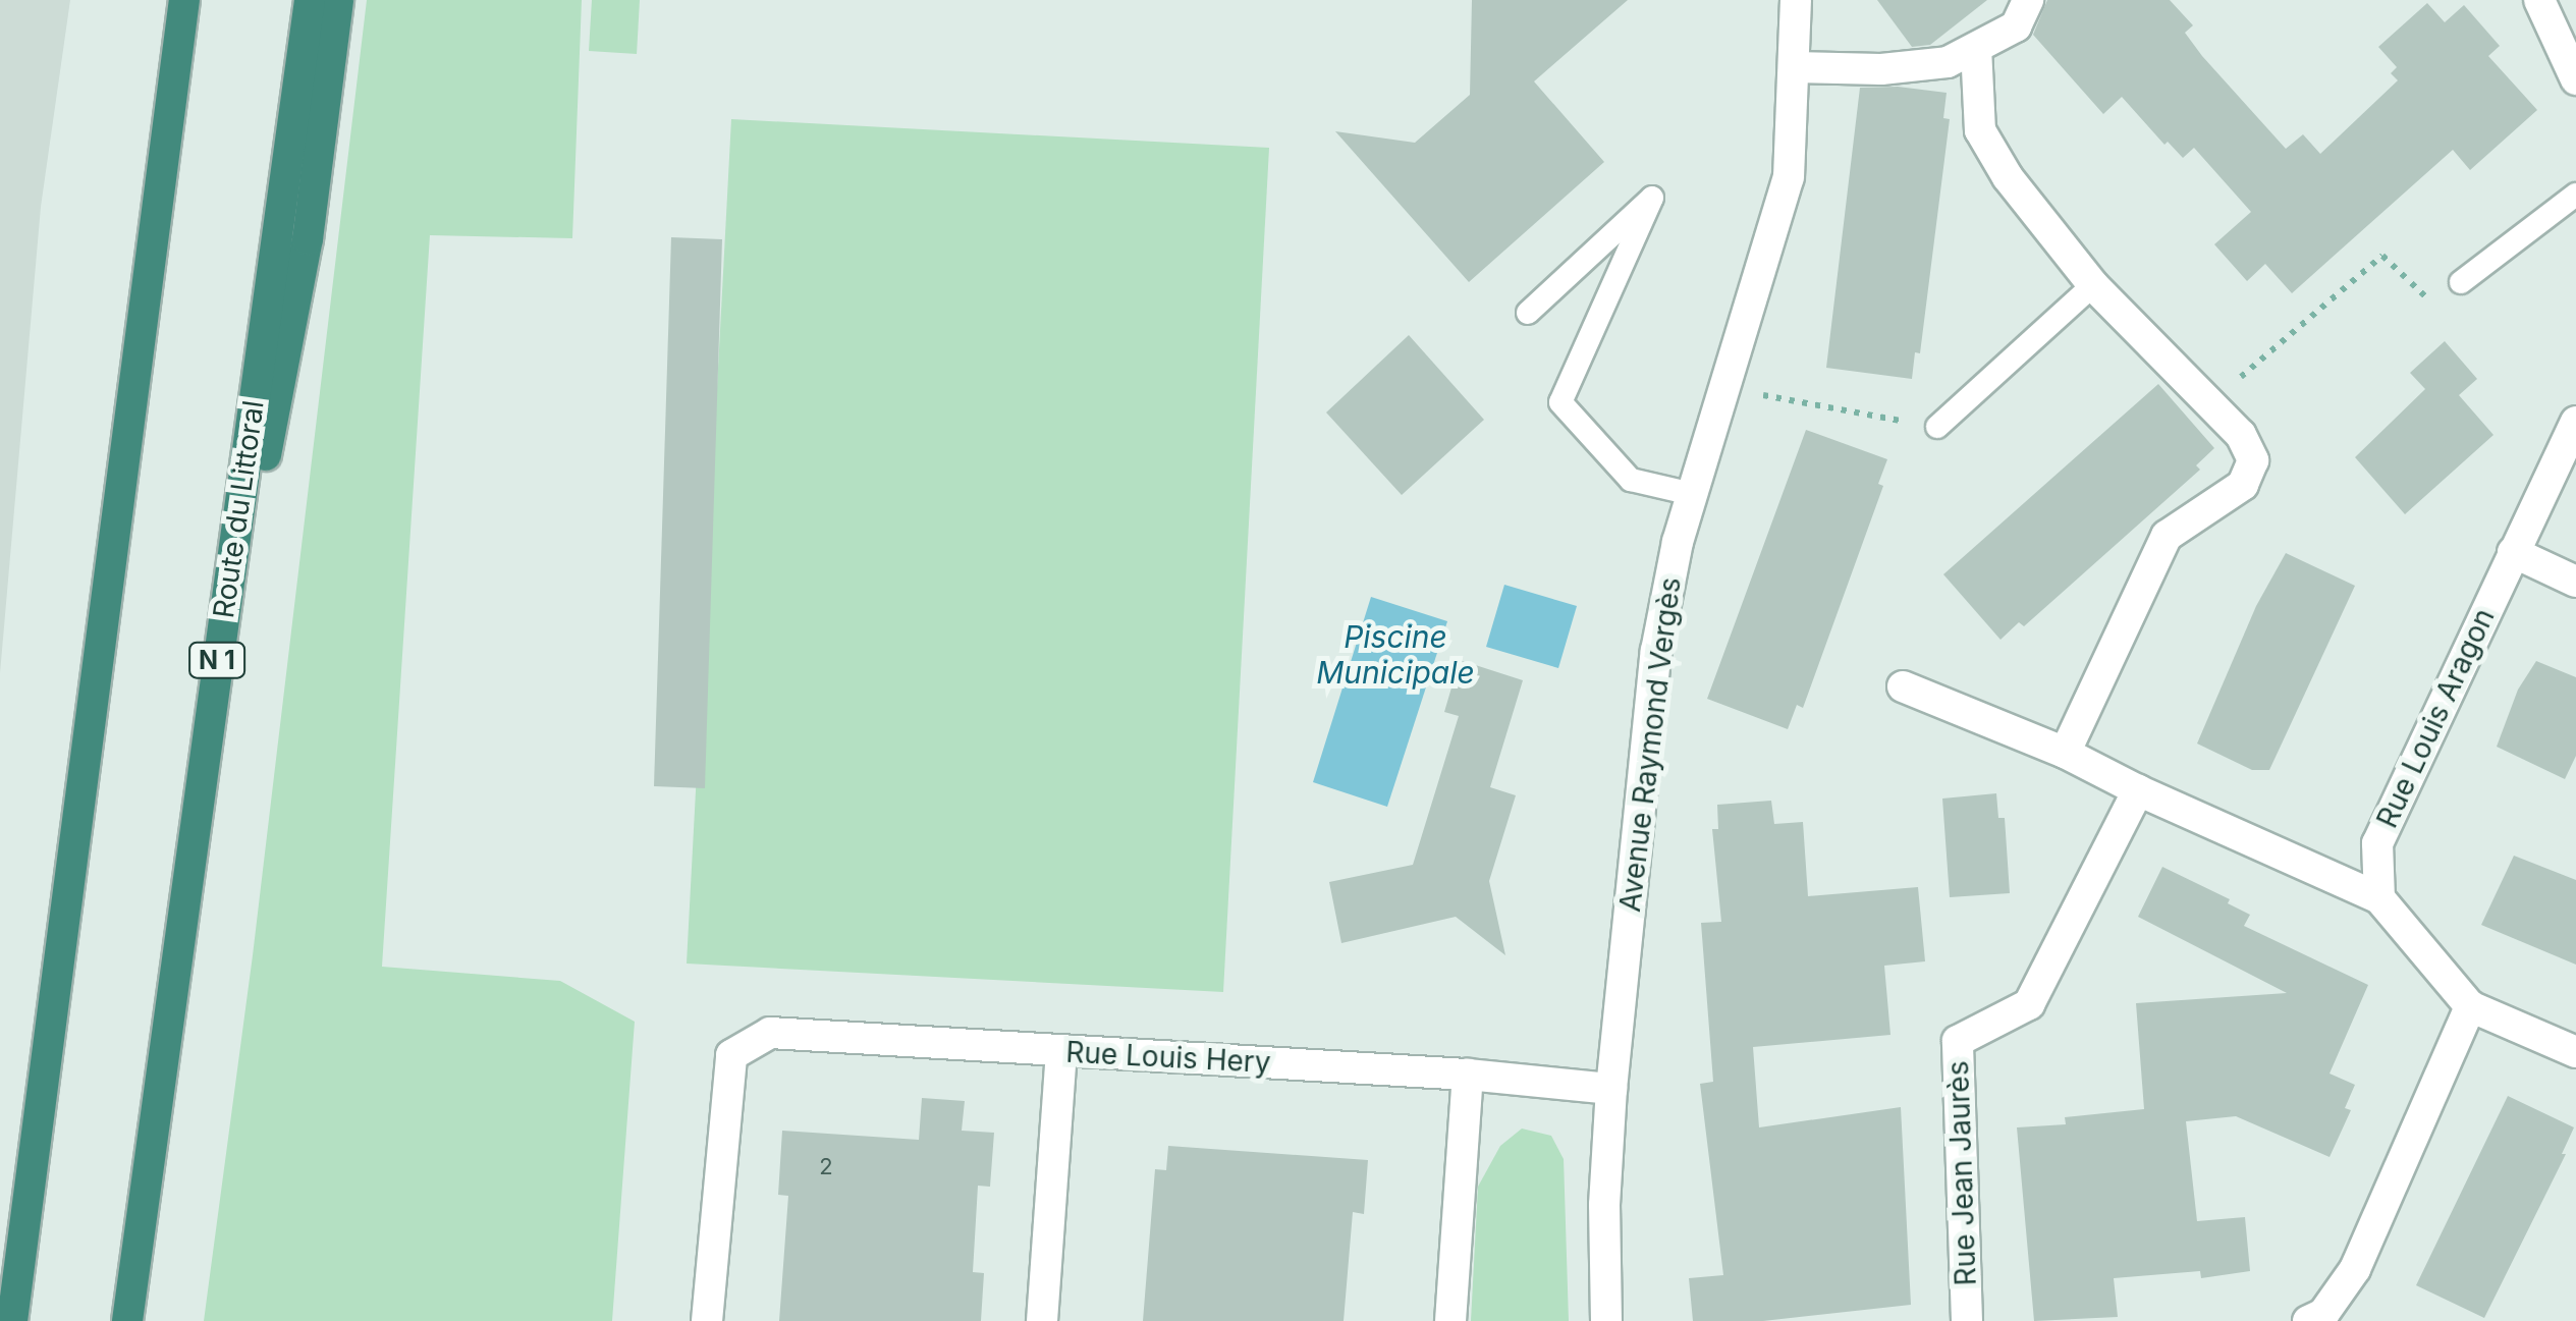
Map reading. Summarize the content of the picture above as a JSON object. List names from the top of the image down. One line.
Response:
{"streets":{"highway":["Route du Littoral","N 1"],"street":["Rue Louis Aragon","Avenue Raymond Vergès","Rue Louis Hery","Rue Jean Jaurès"]},"crossings":[["Avenue Raymond Vergès","Rue Louis Hery"]],"water":["Piscine Municipale"],"house_numbers":["2"]}
